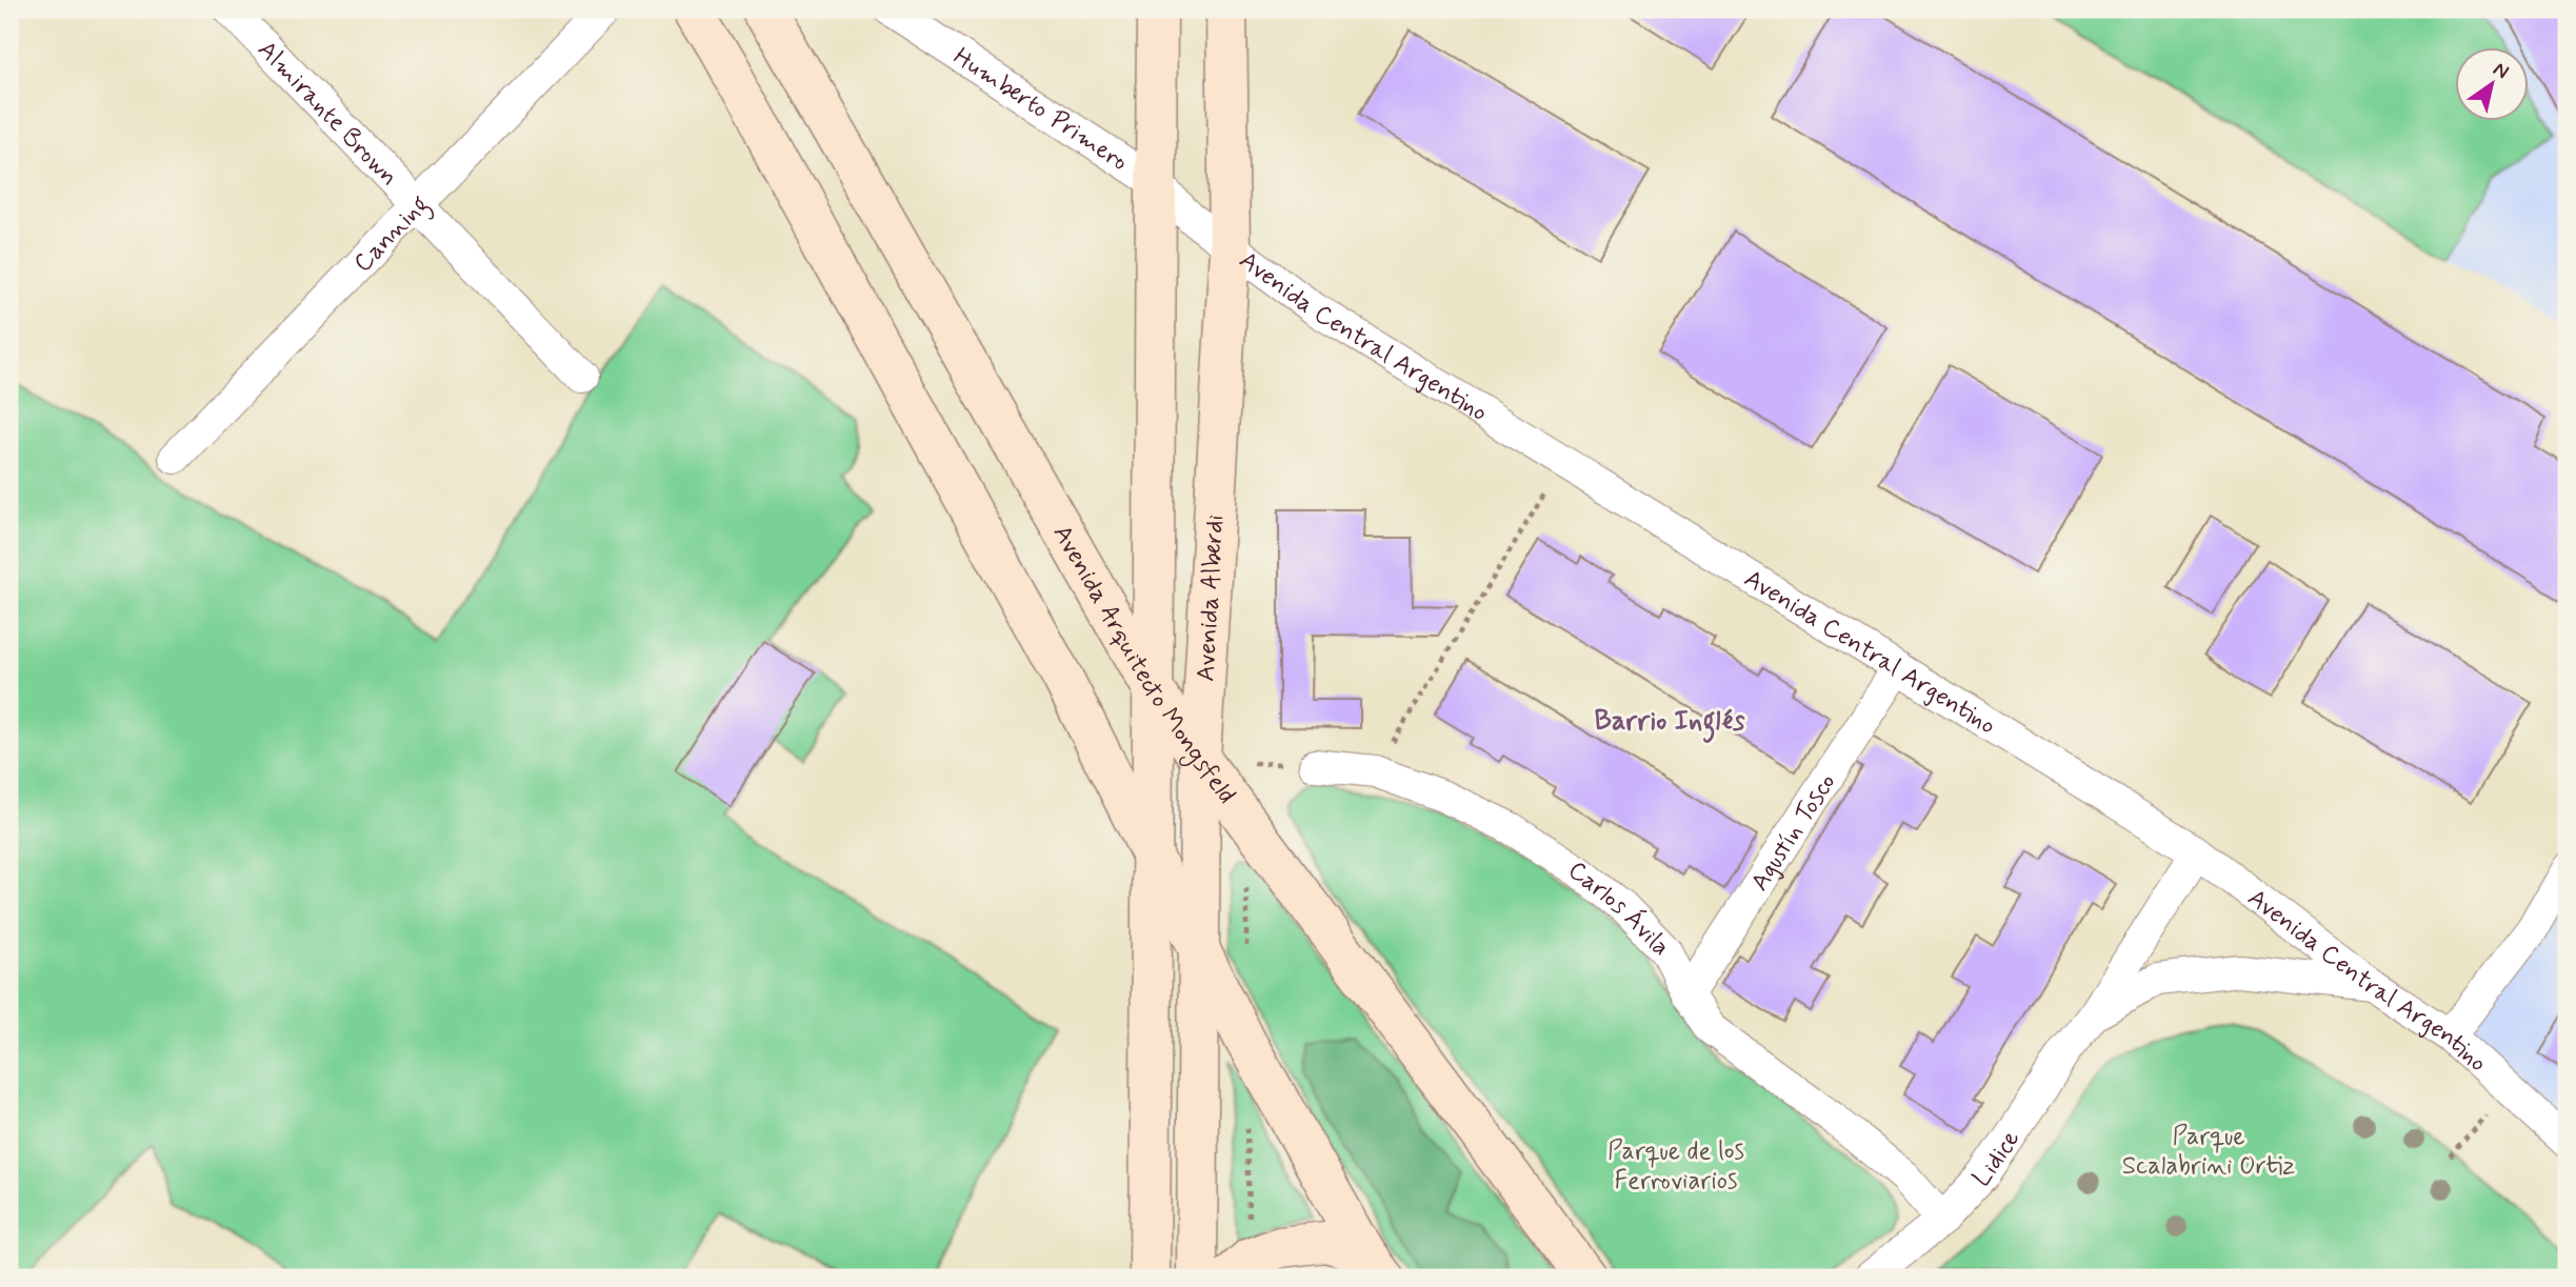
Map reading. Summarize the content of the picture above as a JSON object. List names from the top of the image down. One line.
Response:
{"streets":{"main road":["Avenida Alberdi","Avenida Arquitecto Mongsfeld"],"street":["Humberto Primero","Almirante Brown","Canning","Avenida Central Argentino","Agustín Tosco","Carlos Ávila","Lidice"]},"crossings":[["Humberto Primero","Avenida Central Argentino"],["Humberto Primero","Avenida Alberdi"],["Almirante Brown","Canning"],["Avenida Central Argentino","Avenida Alberdi"],["Avenida Central Argentino","Agustín Tosco"],["Avenida Central Argentino","Lidice"],["Avenida Alberdi","Avenida Arquitecto Mongsfeld"],["Agustín Tosco","Carlos Ávila"],["Carlos Ávila","Lidice"]],"districts":["Barrio Inglés"],"parks":["Parque Scalabrini Ortiz","Parque de los Ferroviarios"],"north":"top right"}
